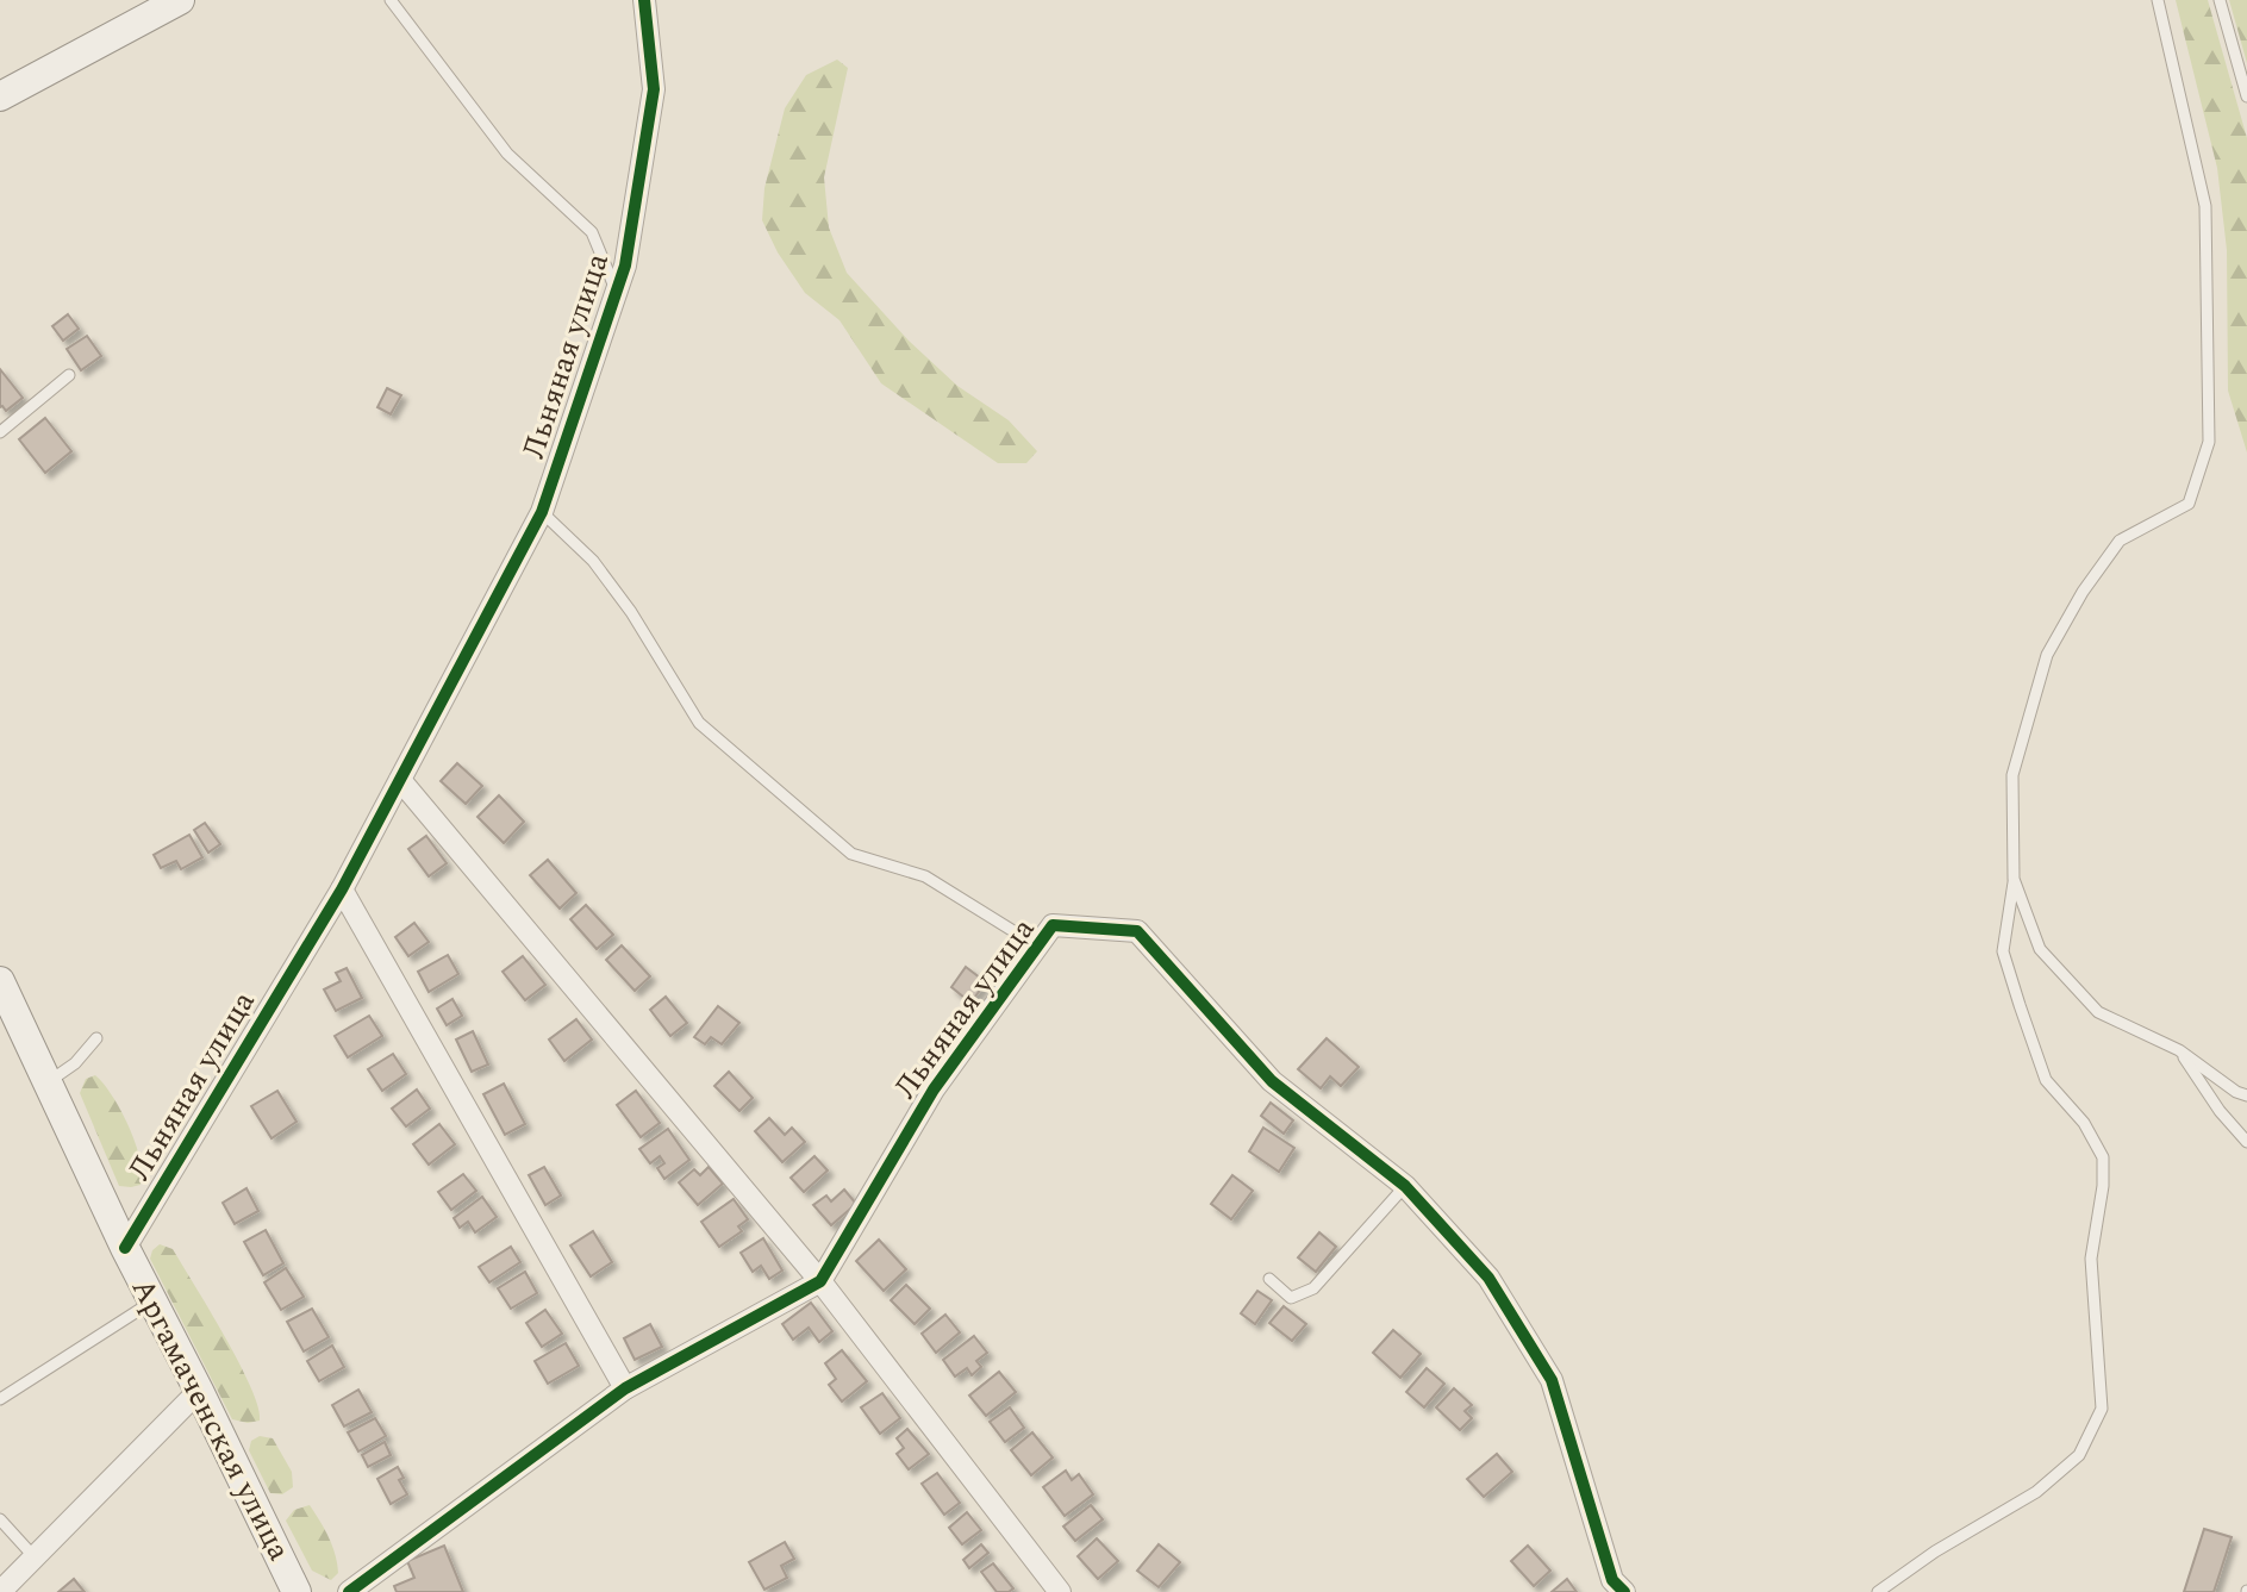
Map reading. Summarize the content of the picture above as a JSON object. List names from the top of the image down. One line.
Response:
{"streets":{"main road":["Аргамаченская улица"],"street":["Льняная улица"]},"crossings":[["Льняная улица","Аргамаченская улица"]]}
